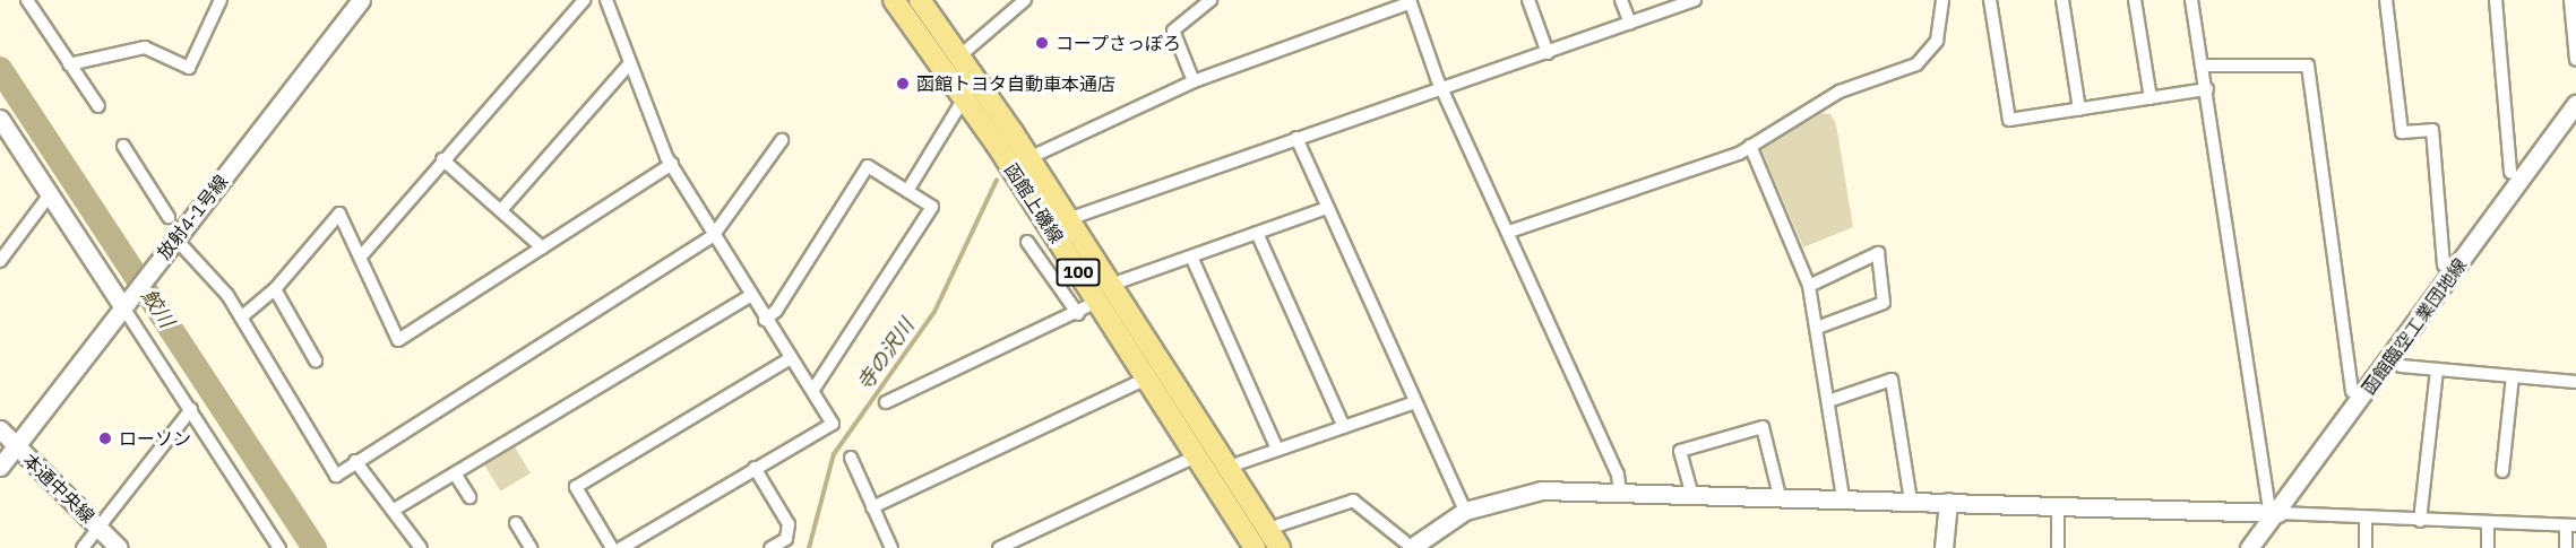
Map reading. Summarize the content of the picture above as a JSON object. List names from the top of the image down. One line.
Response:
{"streets":{"main road":["函館上磯線","100"],"street":["放射4-1号線","函館臨空工業団地線","本通中央線"]},"crossings":[["放射4-1号線","本通中央線"]],"water":["鮫川","寺の沢川"],"places":["コープさっぽろ","函館トヨタ自動車本通店","ローソン"]}
